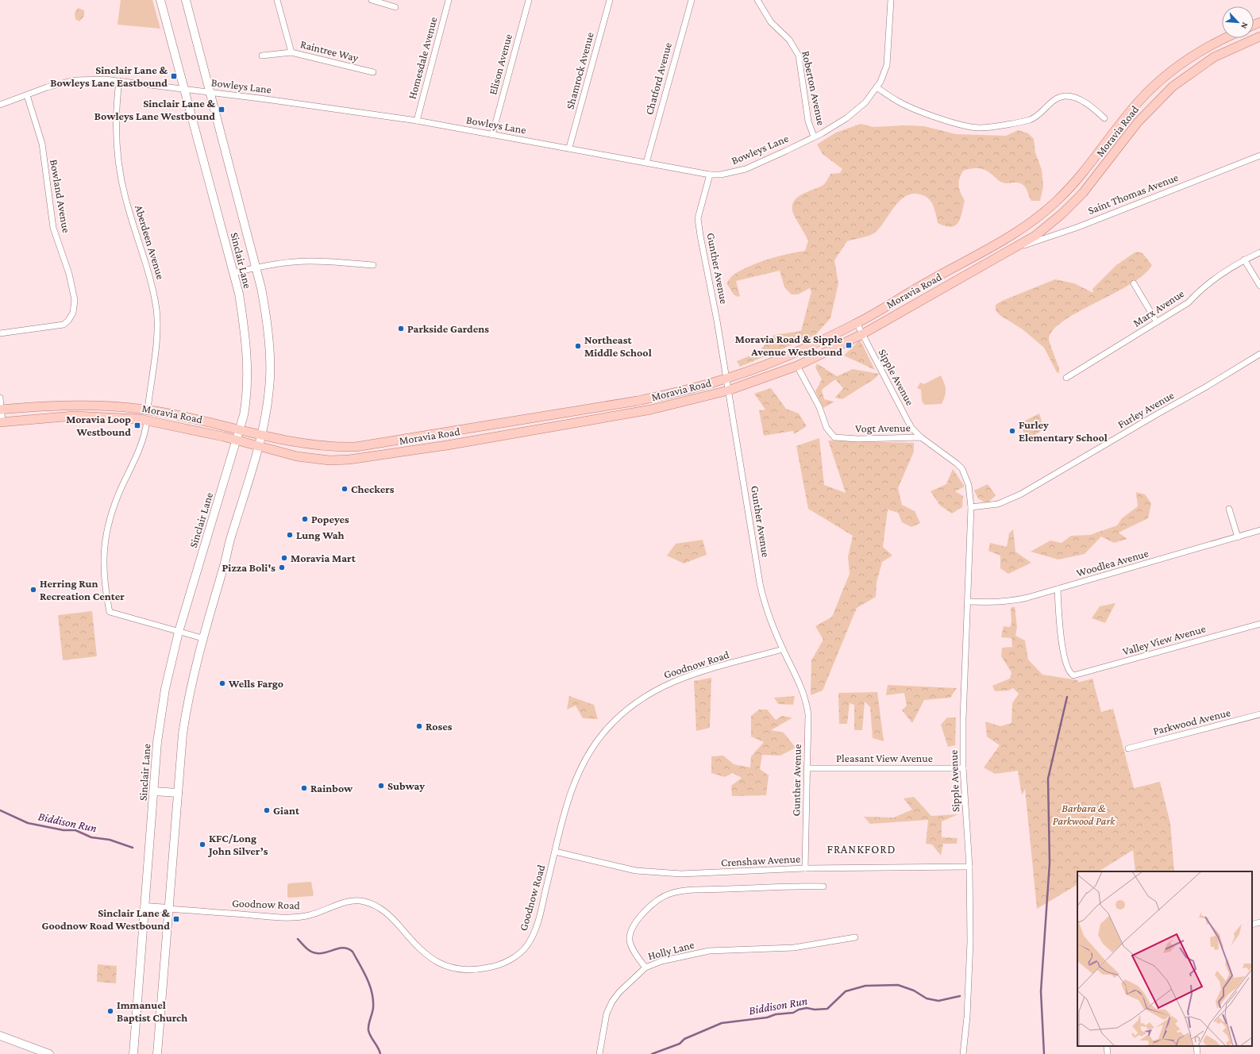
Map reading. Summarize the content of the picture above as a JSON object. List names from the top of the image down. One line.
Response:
{"streets":{"main road":["Moravia Road"],"street":["Raintree Way","Homesdale Avenue","Elison Avenue","Shamrock Avenue","Chatford Avenue","Bowleys Lane","Roberton Avenue","Saint Thomas Avenue","Bowland Avenue","Aberdeen Avenue","Sinclair Lane","Gunther Avenue","Marx Avenue","Sipple Avenue","Furley Avenue","Vogt Avenue","Woodlea Avenue","Valley View Avenue","Goodnow Road","Parkwood Avenue","Pleasant View Avenue","Crenshaw Avenue","Holly Lane"]},"crossings":[["Homesdale Avenue","Bowleys Lane"],["Elison Avenue","Bowleys Lane"],["Shamrock Avenue","Bowleys Lane"],["Chatford Avenue","Bowleys Lane"],["Bowleys Lane","Roberton Avenue"],["Bowleys Lane","Bowland Avenue"],["Bowleys Lane","Aberdeen Avenue"],["Bowleys Lane","Sinclair Lane"],["Bowleys Lane","Gunther Avenue"],["Moravia Road","Saint Thomas Avenue"],["Moravia Road","Aberdeen Avenue"],["Moravia Road","Sinclair Lane"],["Moravia Road","Gunther Avenue"],["Moravia Road","Sipple Avenue"],["Moravia Road","Vogt Avenue"],["Sinclair Lane","Goodnow Road"],["Gunther Avenue","Goodnow Road"],["Gunther Avenue","Pleasant View Avenue"],["Gunther Avenue","Crenshaw Avenue"],["Sipple Avenue","Furley Avenue"],["Sipple Avenue","Vogt Avenue"],["Sipple Avenue","Woodlea Avenue"],["Sipple Avenue","Pleasant View Avenue"],["Sipple Avenue","Crenshaw Avenue"],["Furley Avenue","Vogt Avenue"],["Woodlea Avenue","Valley View Avenue"],["Goodnow Road","Crenshaw Avenue"]],"districts":["FRANKFORD"],"water":["Biddison Run"],"parks":["Barbara & Parkwood Park"],"places":{"transit":["Sinclair Lane & Bowleys Lane Eastbound","Sinclair Lane & Bowleys Lane Westbound","Moravia Road & Sipple Avenue Westbound","Moravia Loop Westbound","Sinclair Lane & Goodnow Road Westbound"],"other":["Parkside Gardens","Northeast Middle School","Furley Elementary School","Checkers","Popeyes","Lung Wah","Moravia Mart","Pizza Boli's","Herring Run Recreation Center","Wells Fargo","Roses","Subway","Rainbow","Giant","KFC/Long John Silver’s","Immanuel Baptist Church"]},"north":"bottom right"}
